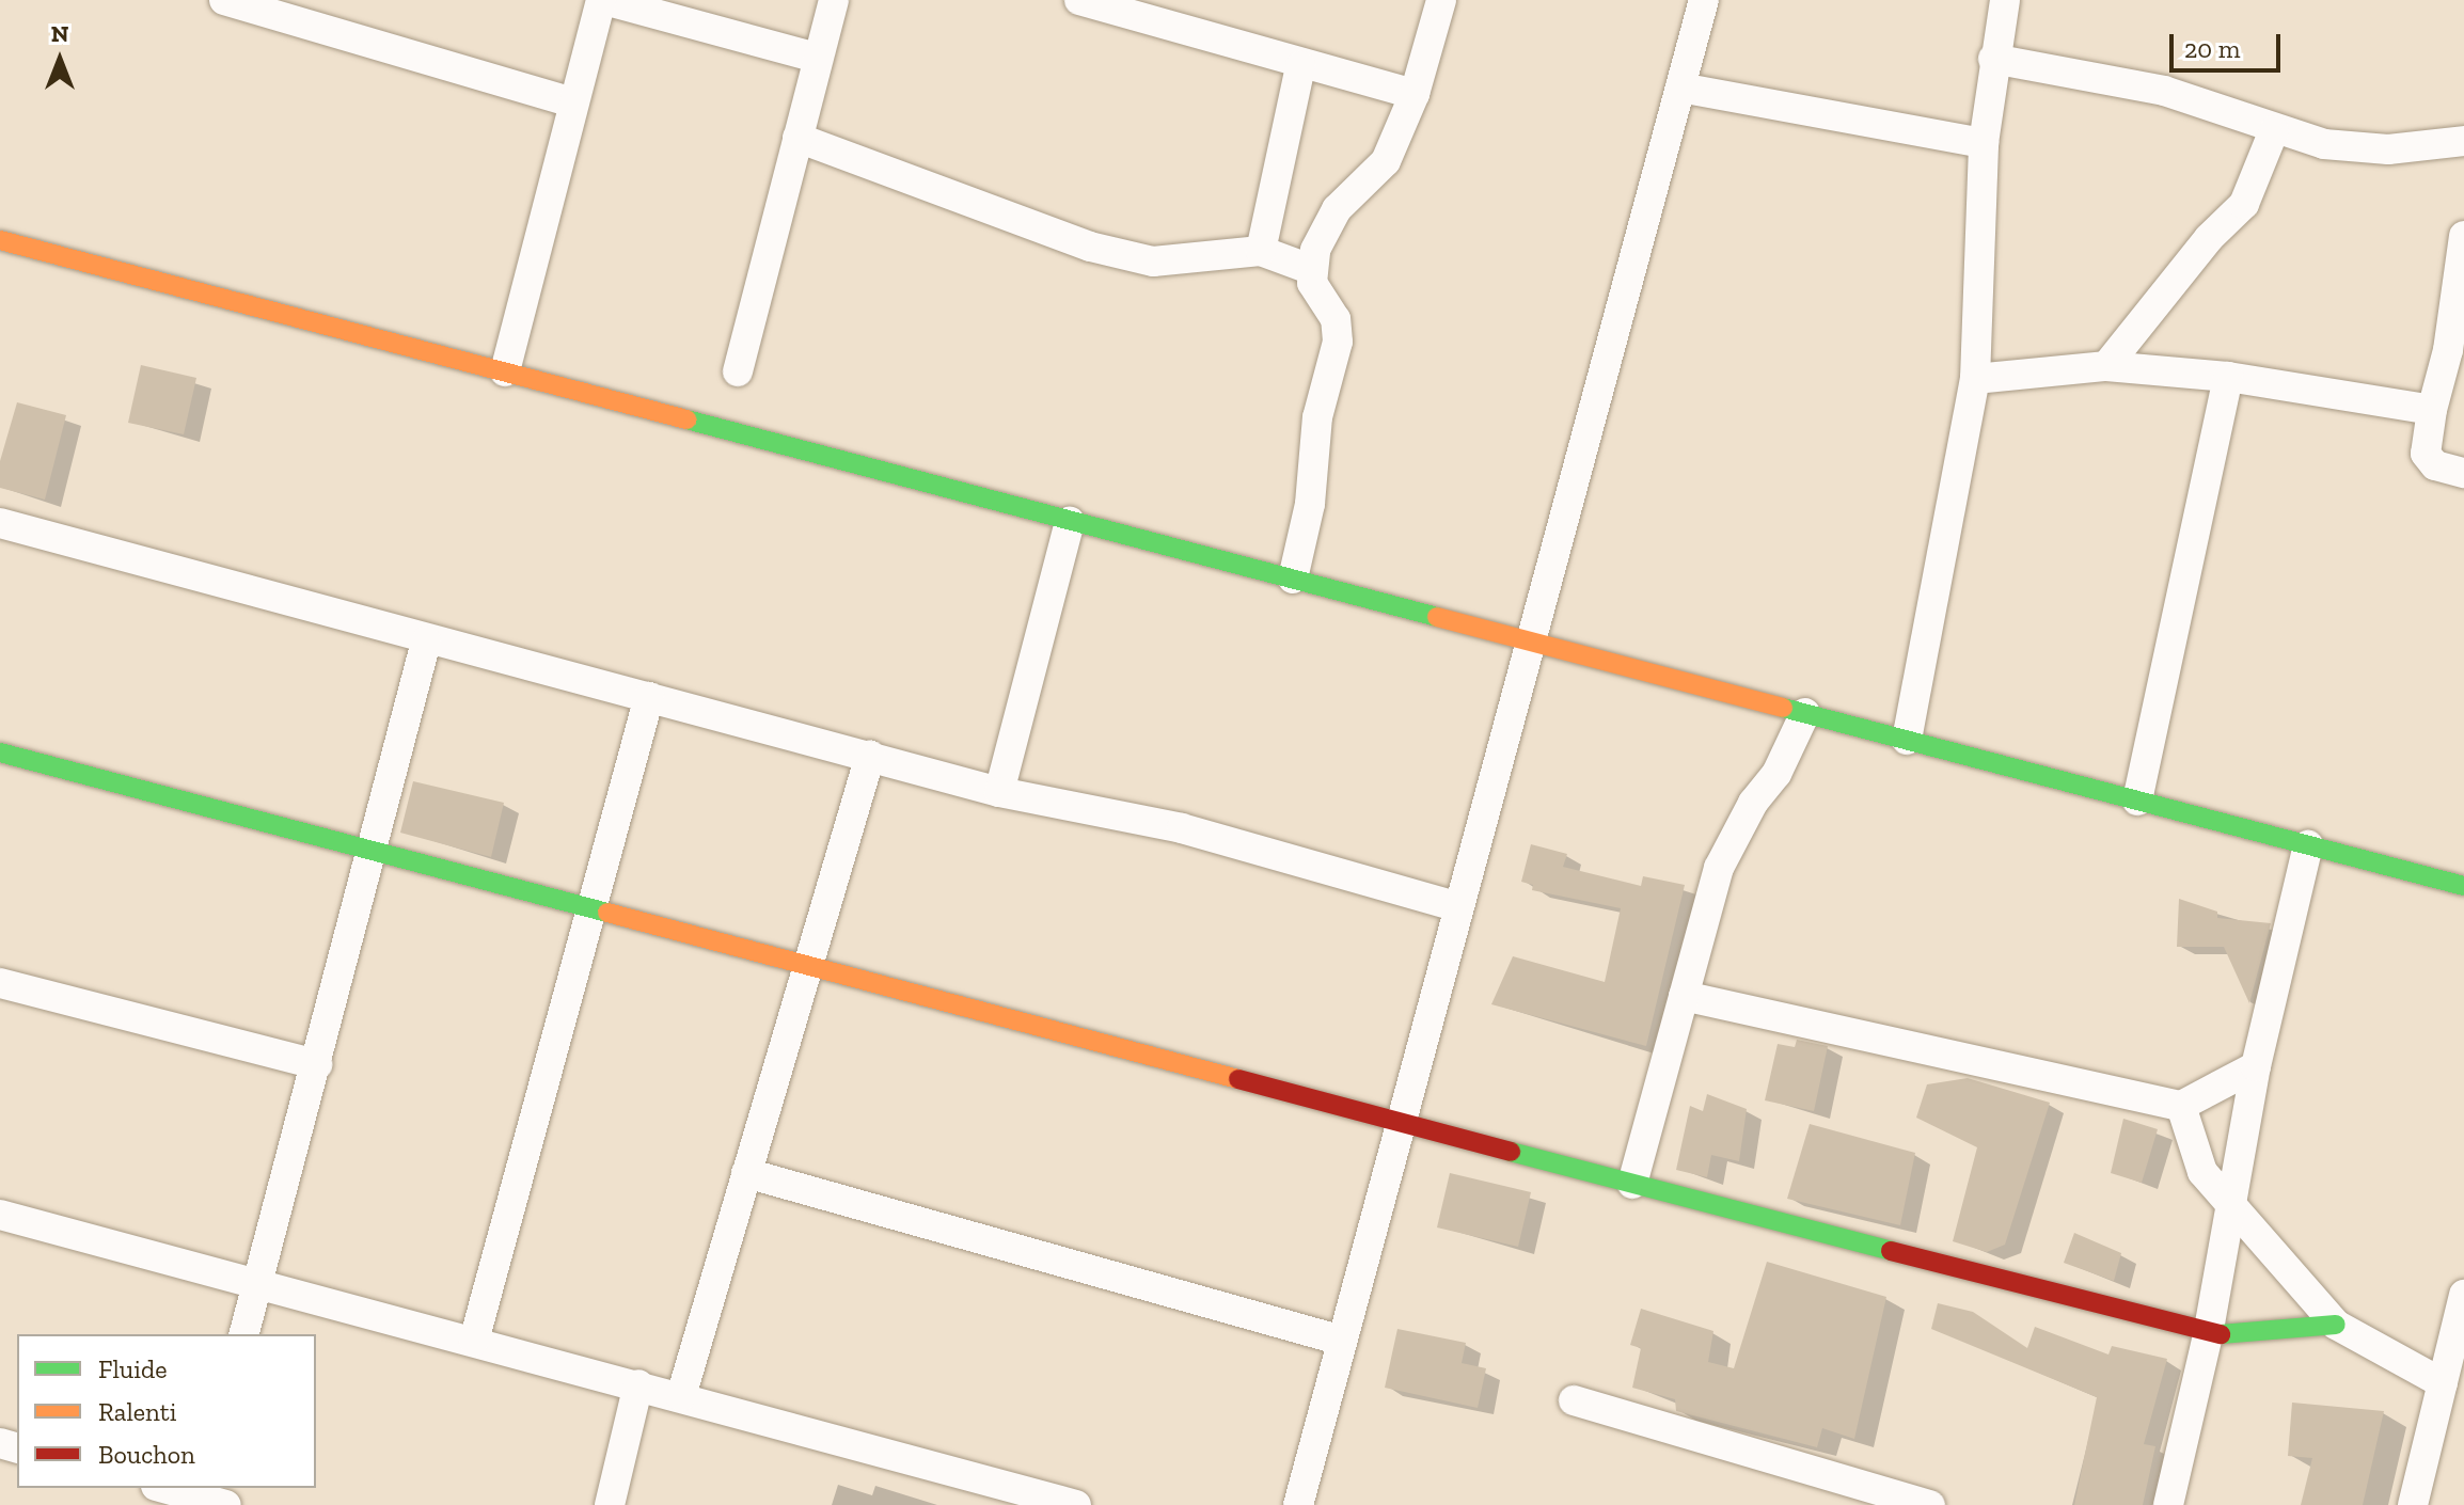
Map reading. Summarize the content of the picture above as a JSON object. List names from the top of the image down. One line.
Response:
{"legend":["Fluide","Ralenti","Bouchon"],"scale_bar":"20 m","north":"top"}
